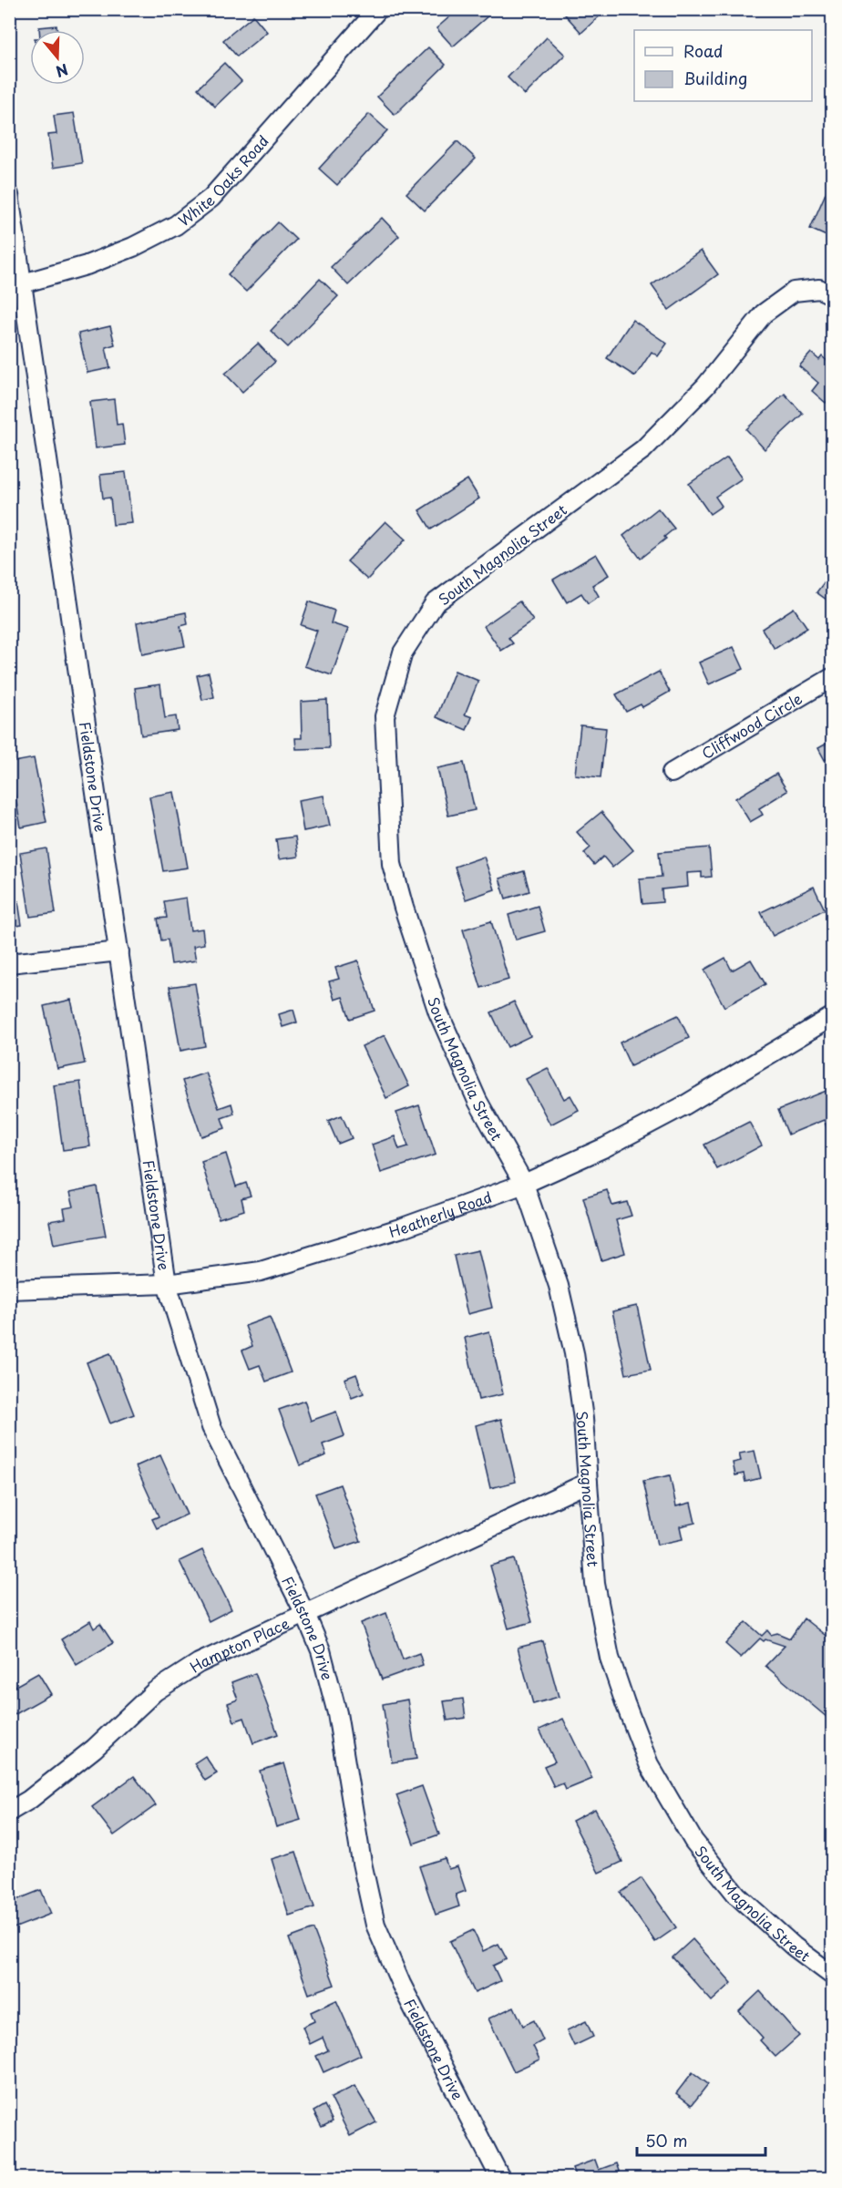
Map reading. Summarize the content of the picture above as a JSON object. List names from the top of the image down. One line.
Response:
{"streets":{"street":["White Oaks Road","South Magnolia Street","Cliffwood Circle","Fieldstone Drive","Heatherly Road","Hampton Place"]},"crossings":[["White Oaks Road","Fieldstone Drive"],["South Magnolia Street","Heatherly Road"],["South Magnolia Street","Hampton Place"],["Fieldstone Drive","Heatherly Road"],["Fieldstone Drive","Hampton Place"]],"legend":["Road","Building"],"scale_bar":"50 m","north":"bottom"}
